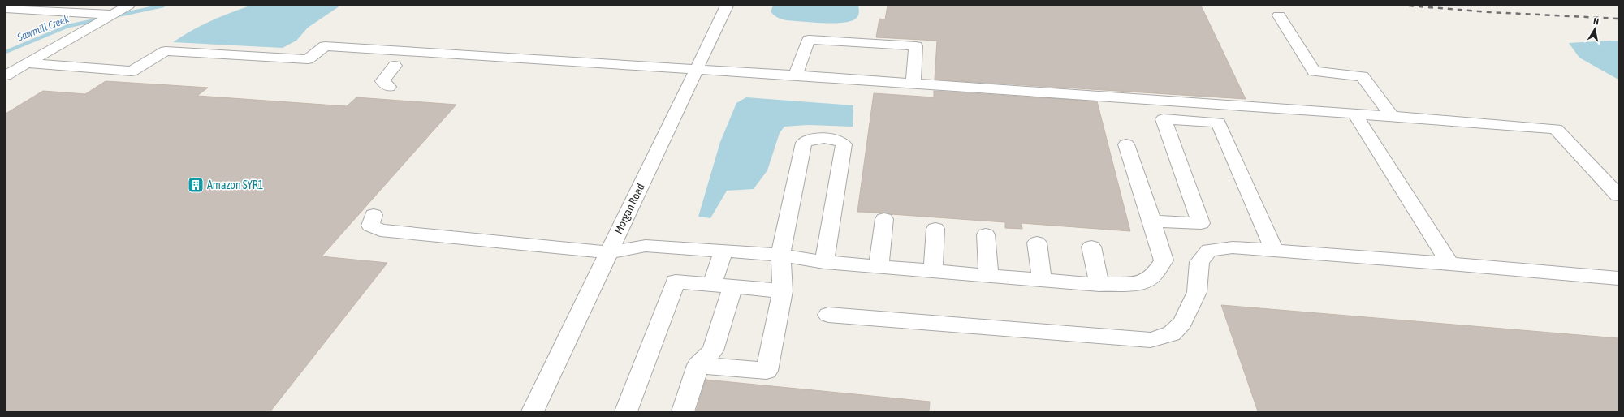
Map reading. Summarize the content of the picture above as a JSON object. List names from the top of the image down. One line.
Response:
{"streets":{"street":["Morgan Road"]},"water":["Sawmill Creek"],"places":{"building":["Amazon SYR1"]},"north":"top"}
